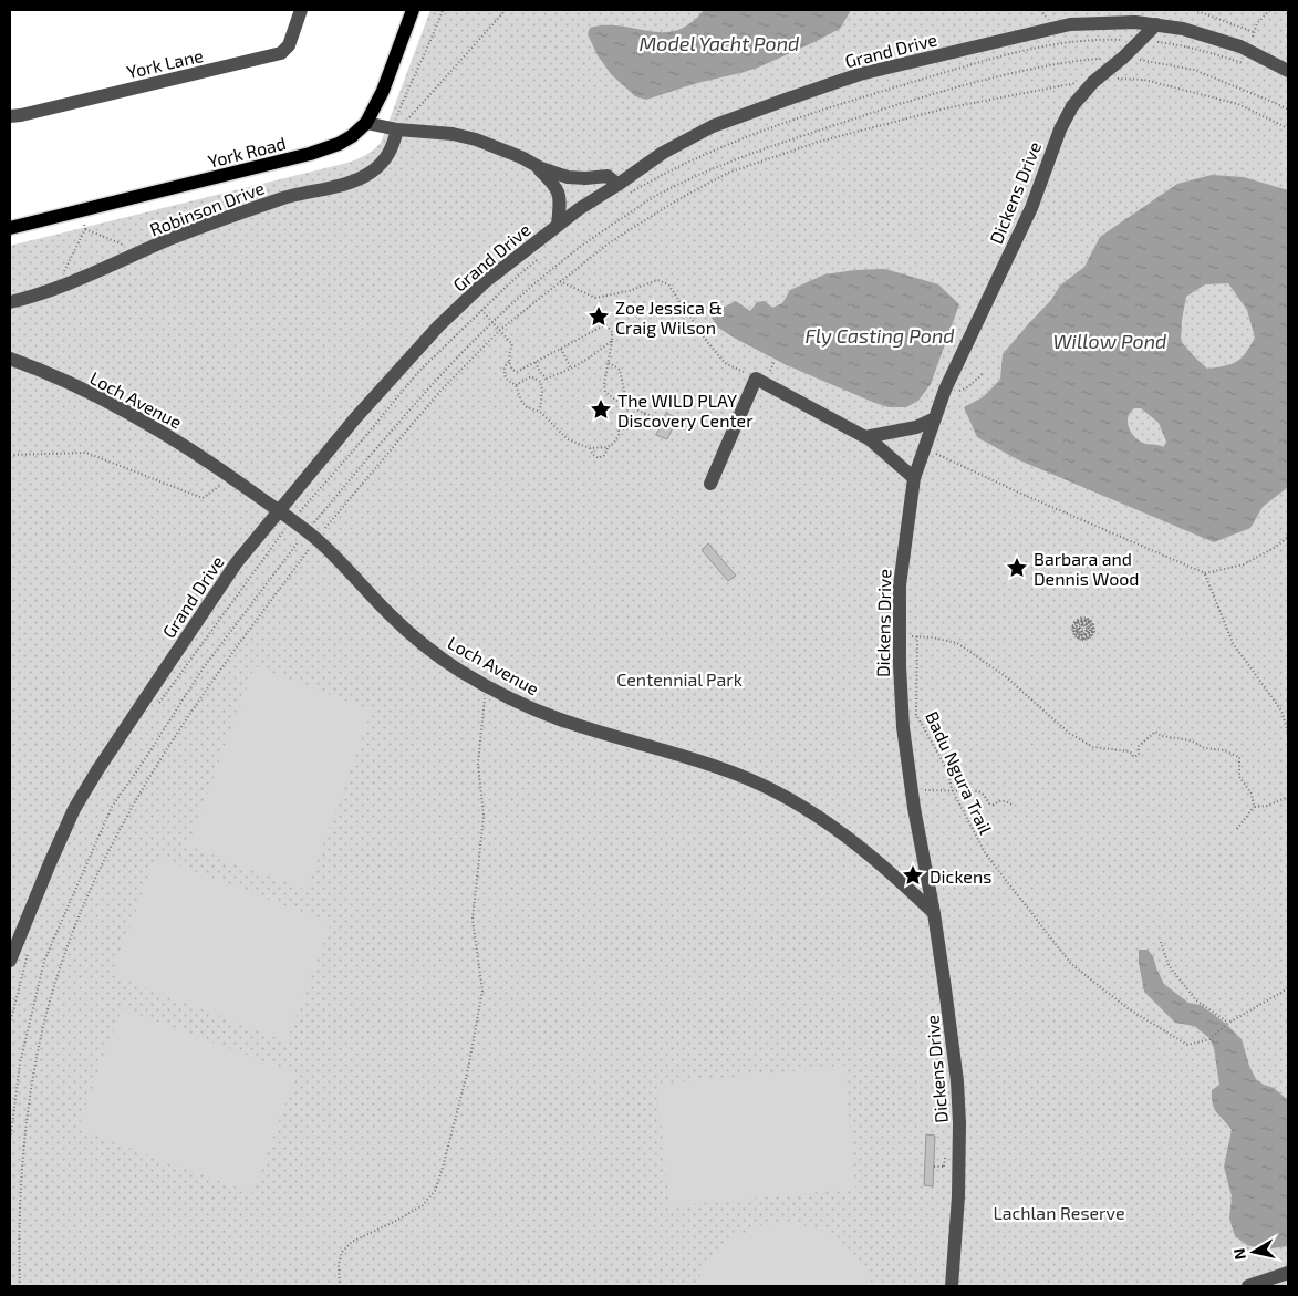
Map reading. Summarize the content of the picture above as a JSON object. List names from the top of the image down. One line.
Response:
{"streets":{"main road":["York Road"],"street":["Grand Drive","York Lane","Dickens Drive","Robinson Drive","Loch Avenue"],"path":["Badu Ngura Trail"]},"crossings":[["Grand Drive","Dickens Drive"],["Grand Drive","Loch Avenue"],["Dickens Drive","Loch Avenue"]],"water":["Model Yacht Pond","Fly Casting Pond","Willow Pond"],"parks":["Centennial Park","Lachlan Reserve"],"places":{"place":["Zoe Jessica & Craig Wilson","The WILD PLAY Discovery Center","Barbara and Dennis Wood","Dickens"]},"north":"left"}
